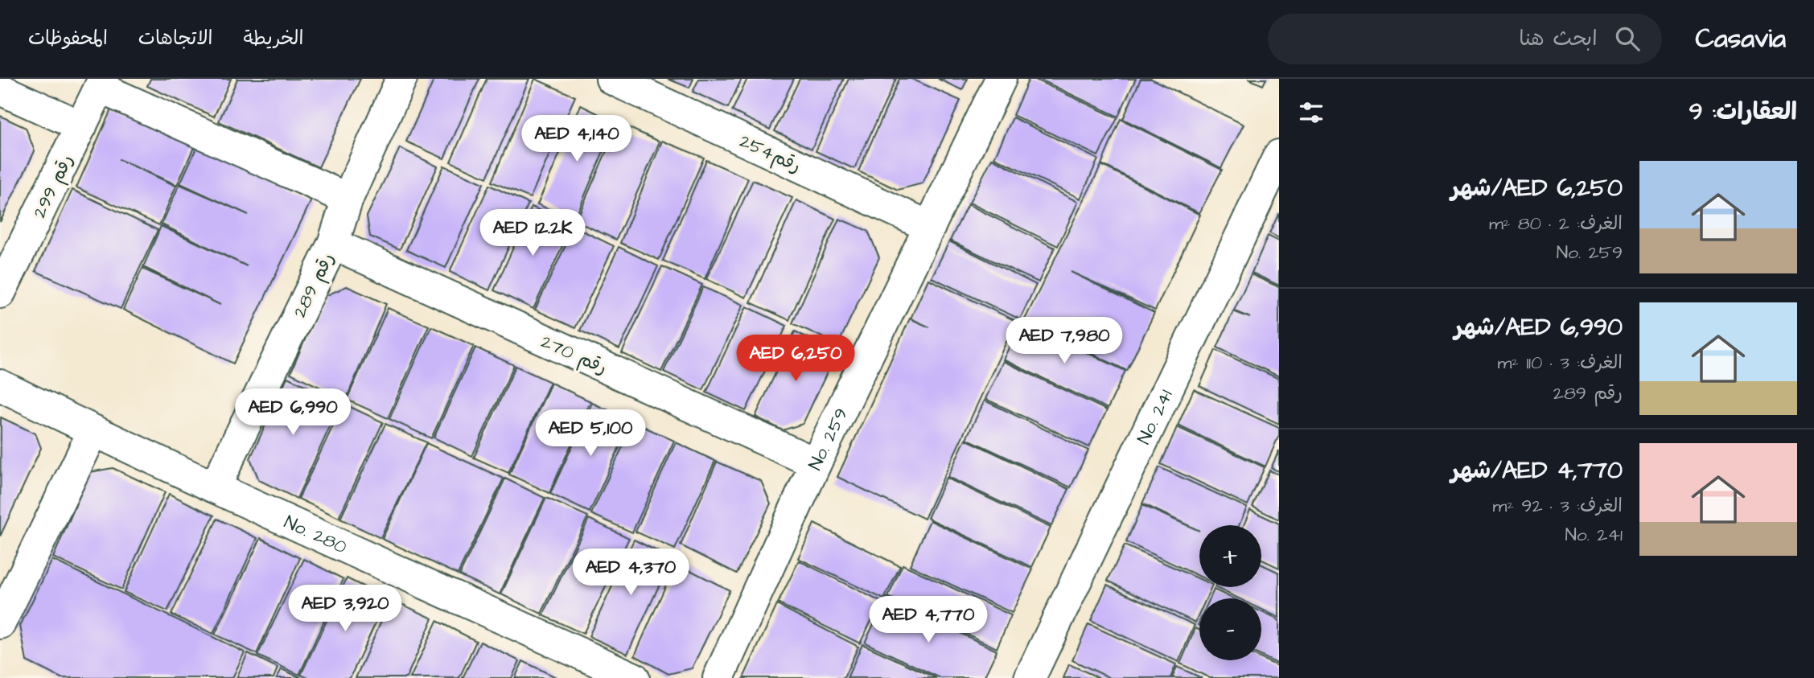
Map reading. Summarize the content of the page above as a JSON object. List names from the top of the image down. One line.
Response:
{"streets":{"street":["رقم254","رقم 299","رقم 289","رقم 270","No. 241","No. 259","No. 280"]},"crossings":[["رقم254","No. 259"],["رقم 289","رقم 270"],["رقم 289","No. 280"],["رقم 270","No. 259"]],"page":{"header":"Casavia","search":"ابحث هنا","nav":["الخريطة","الاتجاهات","المحفوظات"],"heading":"العقارات: 9","price":["AED 4,140","AED 12.2K","AED 7,980","AED 6,250","AED 6,990","AED 5,100","AED 4,370","AED 3,920","AED 4,770"],"list":[{"name":"AED 6,250/شهر","note":"الغرف: 2 · 80 m² · No. 259"},{"name":"AED 6,990/شهر","note":"الغرف: 3 · 110 m² · رقم 289"},{"name":"AED 4,770/شهر","note":"الغرف: 3 · 92 m² · No. 241"}],"map_buttons":["+","−"]}}
